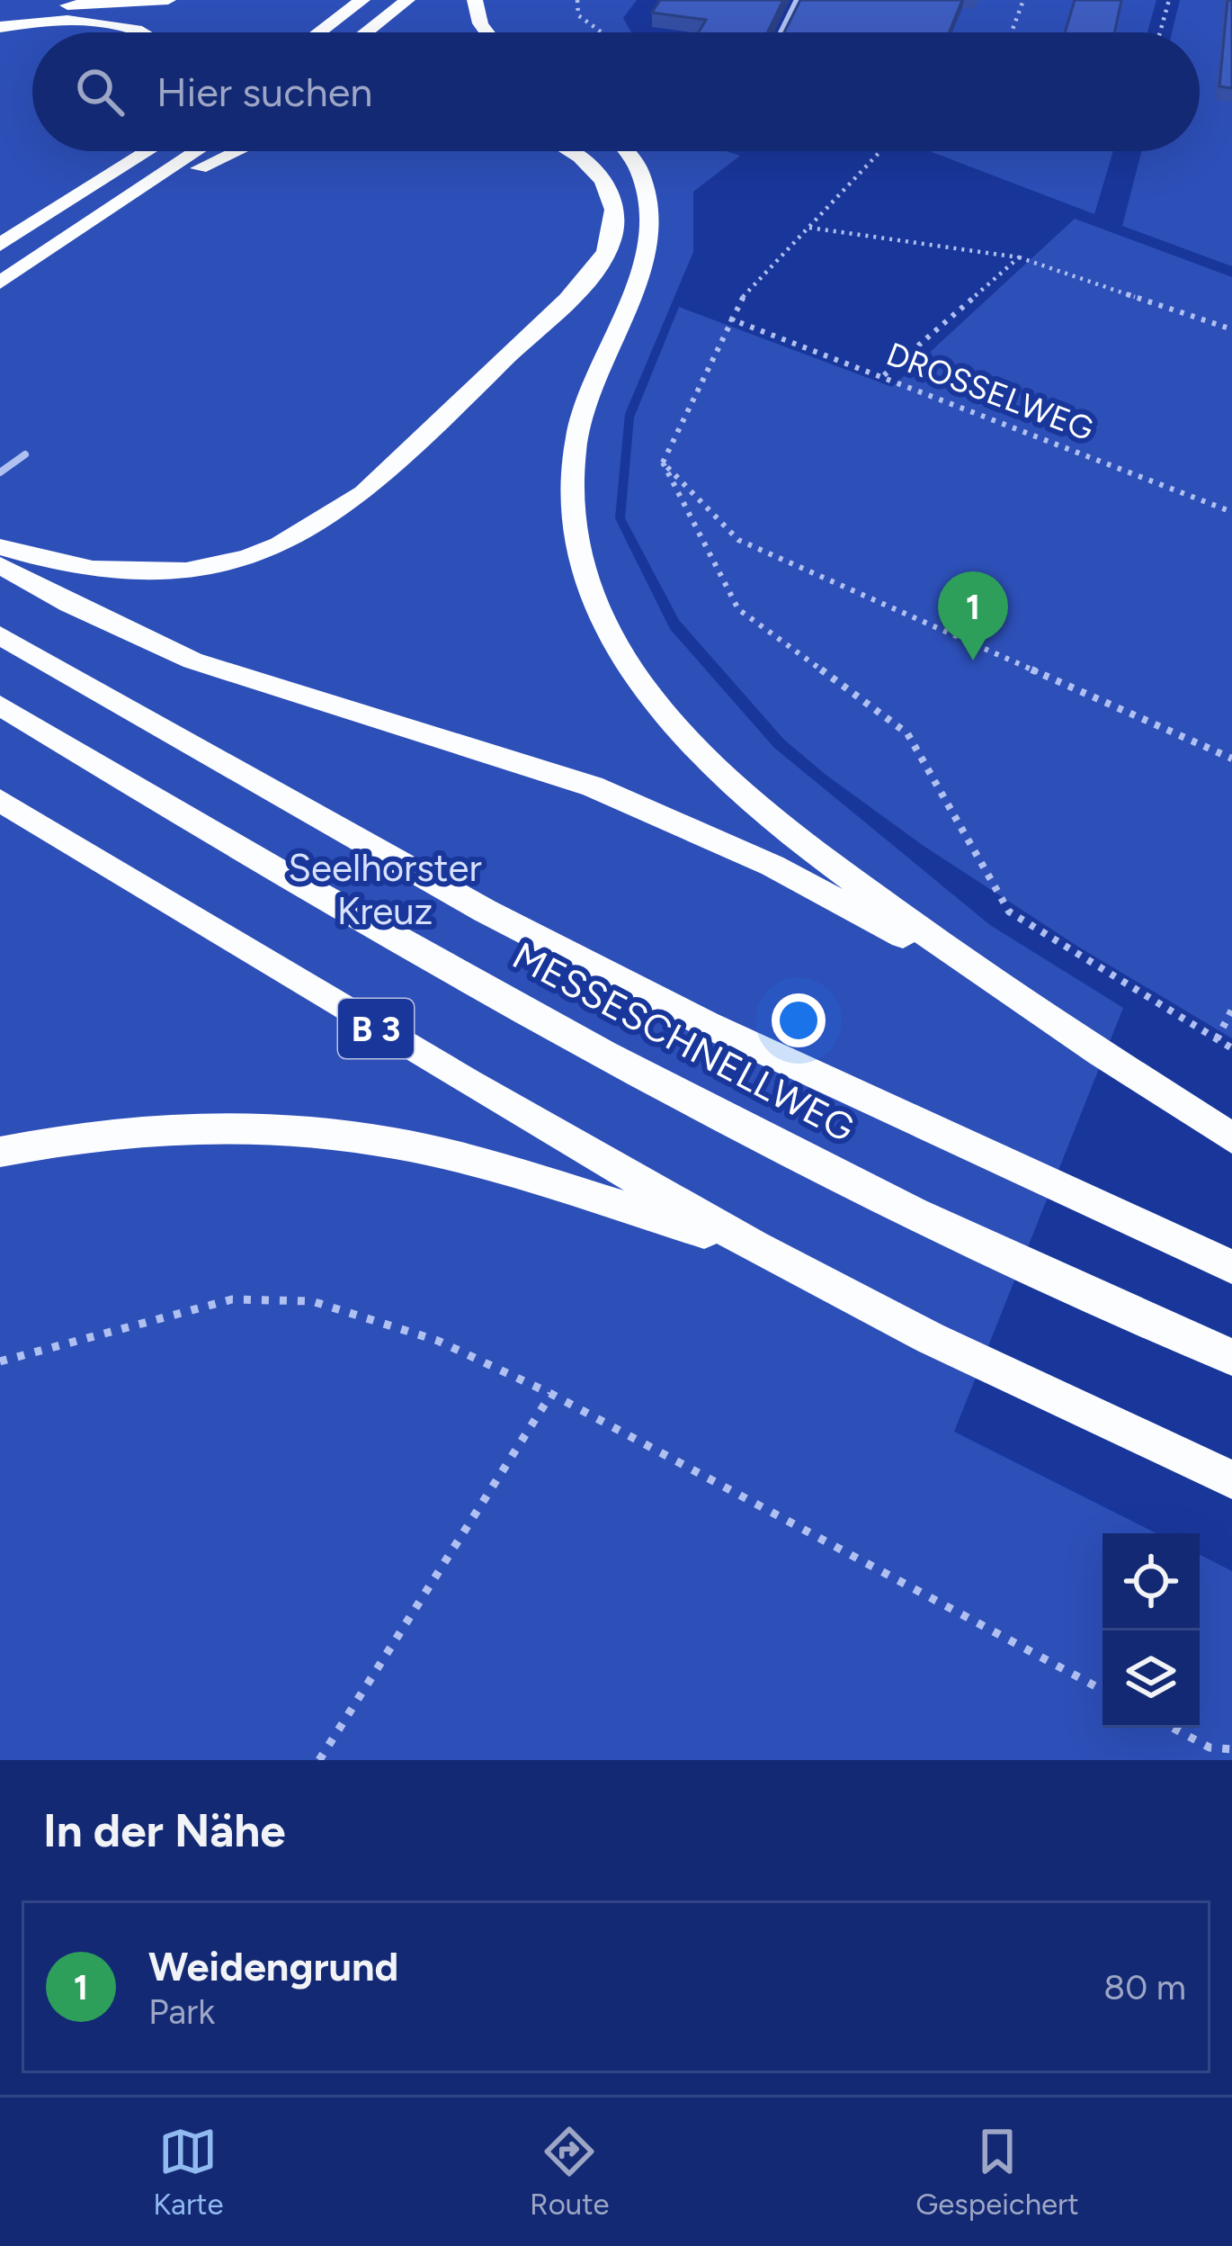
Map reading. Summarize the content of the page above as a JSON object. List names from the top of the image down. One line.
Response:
{"streets":{"highway":["B 3","MESSESCHNELLWEG"],"path":["DROSSELWEG"]},"parks":["Seelhorster Kreuz"],"page":{"search":"Hier suchen","pins":"1","heading":"In der Nähe","list":[{"mark":"1","name":"Weidengrund","note":"Park","value":"80 m"}],"nav":["Karte","Route","Gespeichert"]}}
